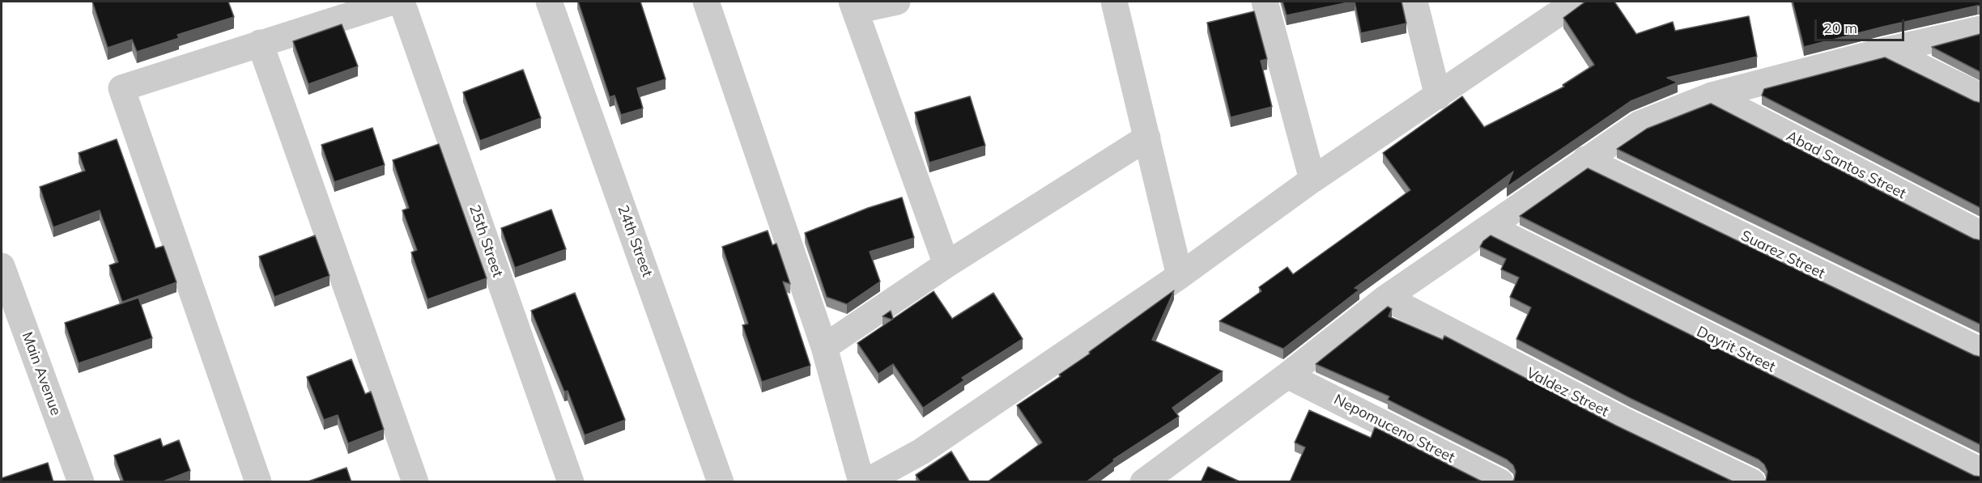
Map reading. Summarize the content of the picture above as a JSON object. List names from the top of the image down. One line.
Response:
{"streets":{"street":["Abad Santos Street","25th Street","24th Street","Suarez Street","Dayrit Street","Main Avenue","Valdez Street","Nepomuceno Street"]},"scale_bar":"20 m"}
